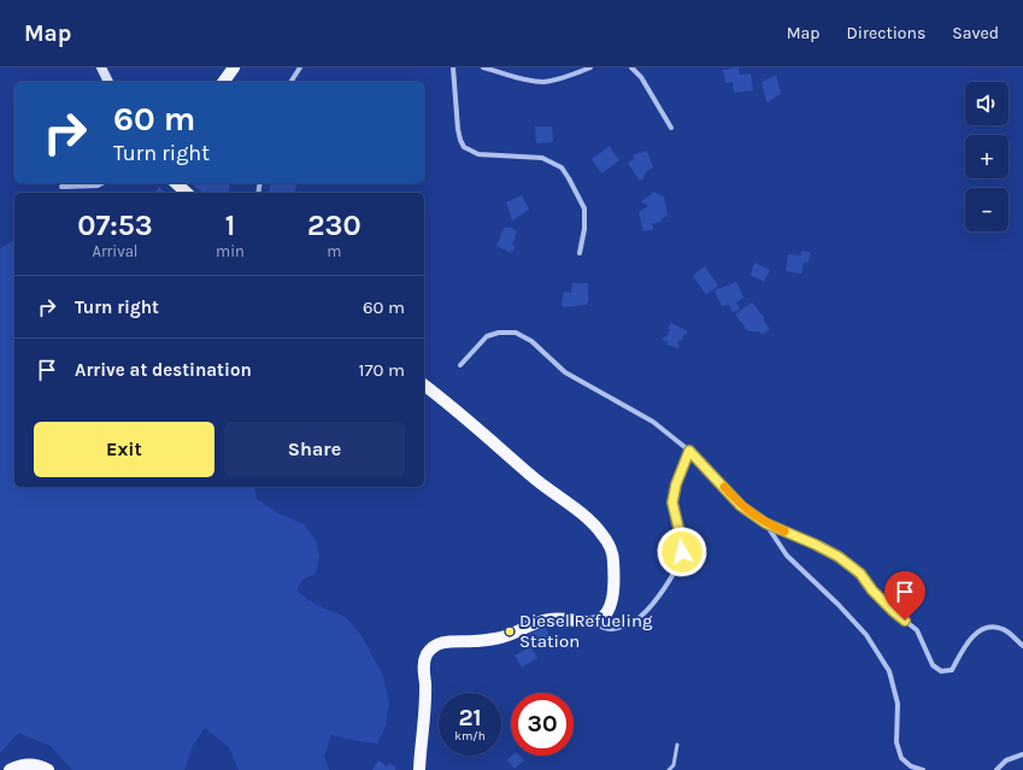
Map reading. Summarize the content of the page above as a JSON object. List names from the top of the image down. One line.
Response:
{"places":["Diesel Refueling Station"],"page":{"header":"Map","nav":["Map","Directions","Saved"],"map_buttons":["+","−"],"turn":["60 m","Turn right"],"eta":["07:53","Arrival","1","min","230","m"],"list":[{"name":"Turn right","value":"60 m"},{"name":"Arrive at destination","value":"170 m"}],"buttons":["Exit","Share"],"speed":"21 km/h","limit":"30"}}
